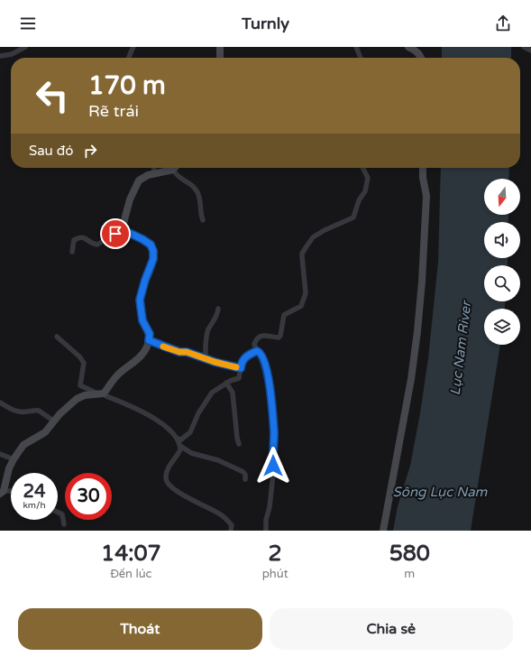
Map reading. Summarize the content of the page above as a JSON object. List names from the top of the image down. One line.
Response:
{"water":["Lục Nam River","Sông Lục Nam"],"north":"bottom","page":{"header":"Turnly","turn":["170 m","Rẽ trái"],"then":"Sau đó","speed":"24 km/h","limit":"30","eta":["14:07","Đến lúc","2","phút","580","m"],"buttons":["Thoát","Chia sẻ"]}}
